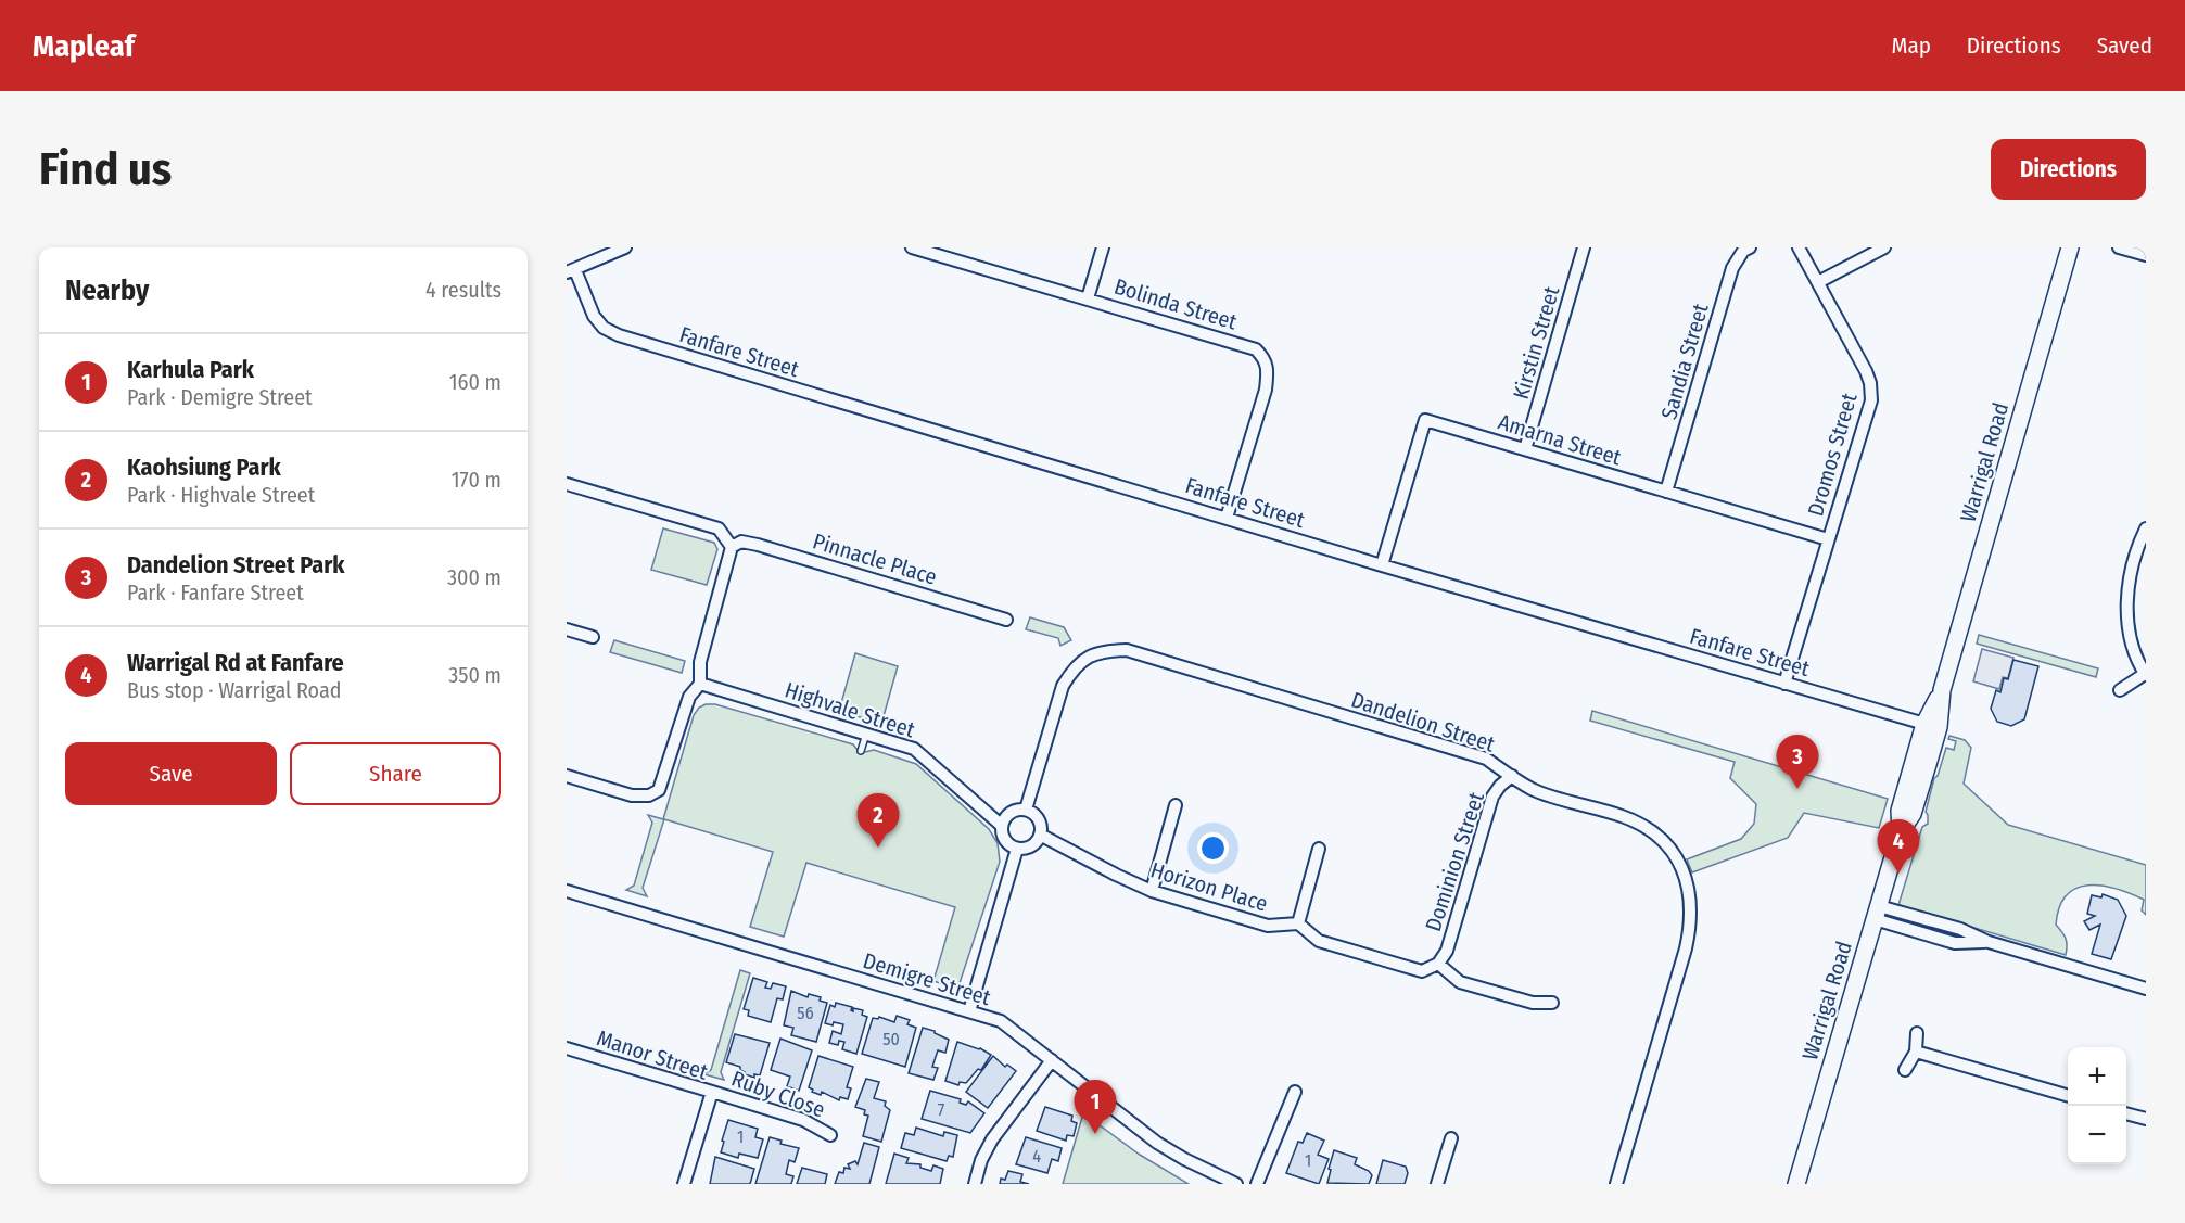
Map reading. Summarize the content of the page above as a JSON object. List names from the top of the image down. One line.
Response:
{"streets":{"main road":["Warrigal Road"],"street":["Bolinda Street","Kirstin Street","Fanfare Street","Sandia Street","Amarna Street","Dromos Street","Pinnacle Place","Highvale Street","Dandelion Street","Dominion Street","Horizon Place","Demigre Street","Manor Street","Ruby Close"]},"crossings":[["Bolinda Street","Fanfare Street"],["Kirstin Street","Amarna Street"],["Fanfare Street","Amarna Street"],["Fanfare Street","Dromos Street"],["Fanfare Street","Warrigal Road"],["Sandia Street","Amarna Street"],["Amarna Street","Dromos Street"],["Highvale Street","Dandelion Street"],["Highvale Street","Horizon Place"],["Dandelion Street","Dominion Street"],["Dandelion Street","Horizon Place"],["Manor Street","Ruby Close"]],"house_numbers":["56","50","7","1","4","1"],"page":{"header":"Mapleaf","nav":["Map","Directions","Saved"],"buttons":["Directions",["Save","Share"]],"title":"Find us","heading":["Nearby","4 results"],"list":[{"mark":"1","name":"Karhula Park","note":"Park · Demigre Street","value":"160 m"},{"mark":"2","name":"Kaohsiung Park","note":"Park · Highvale Street","value":"170 m"},{"mark":"3","name":"Dandelion Street Park","note":"Park · Fanfare Street","value":"300 m"},{"mark":"4","name":"Warrigal Rd at Fanfare","note":"Bus stop · Warrigal Road","value":"350 m"}],"pins":["3","2","4","1"],"map_buttons":["+","−"]}}
